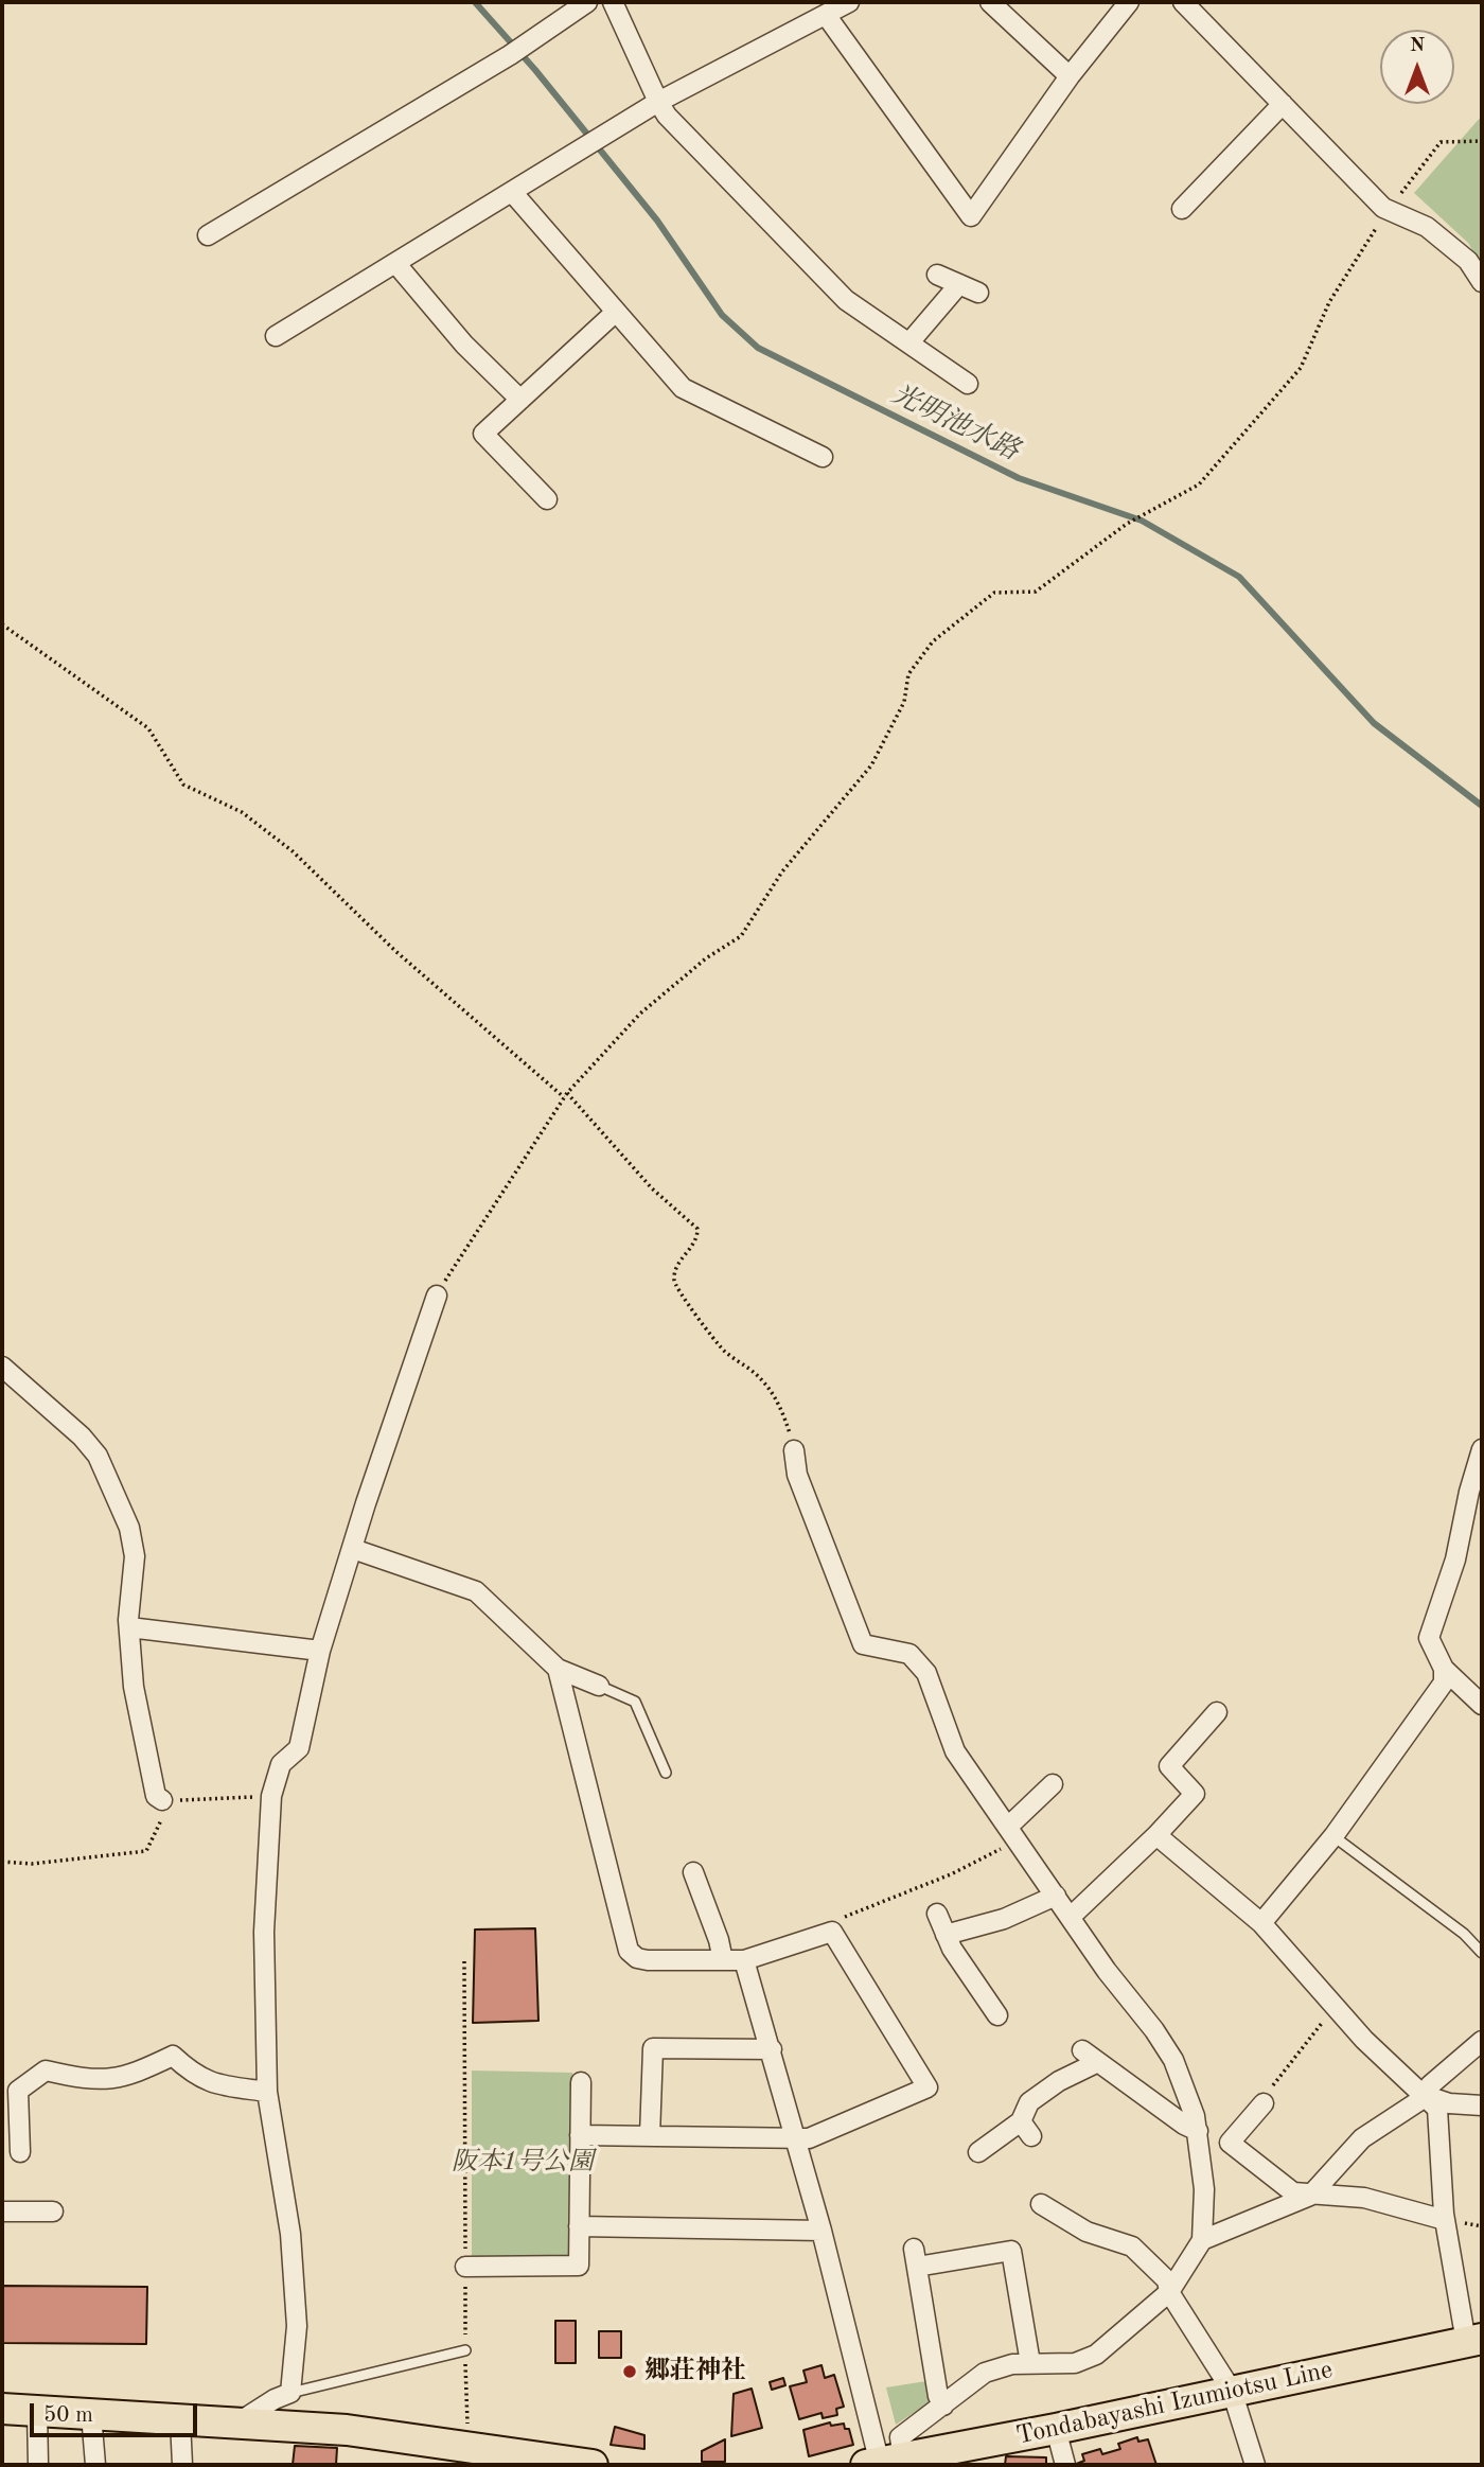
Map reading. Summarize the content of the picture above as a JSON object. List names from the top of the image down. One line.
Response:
{"streets":{"main road":["Tondabayashi Izumiotsu Line"]},"water":["光明池水路"],"parks":["阪本1号公園"],"places":["郷荘神社"],"scale_bar":"50 m","north":"top"}
